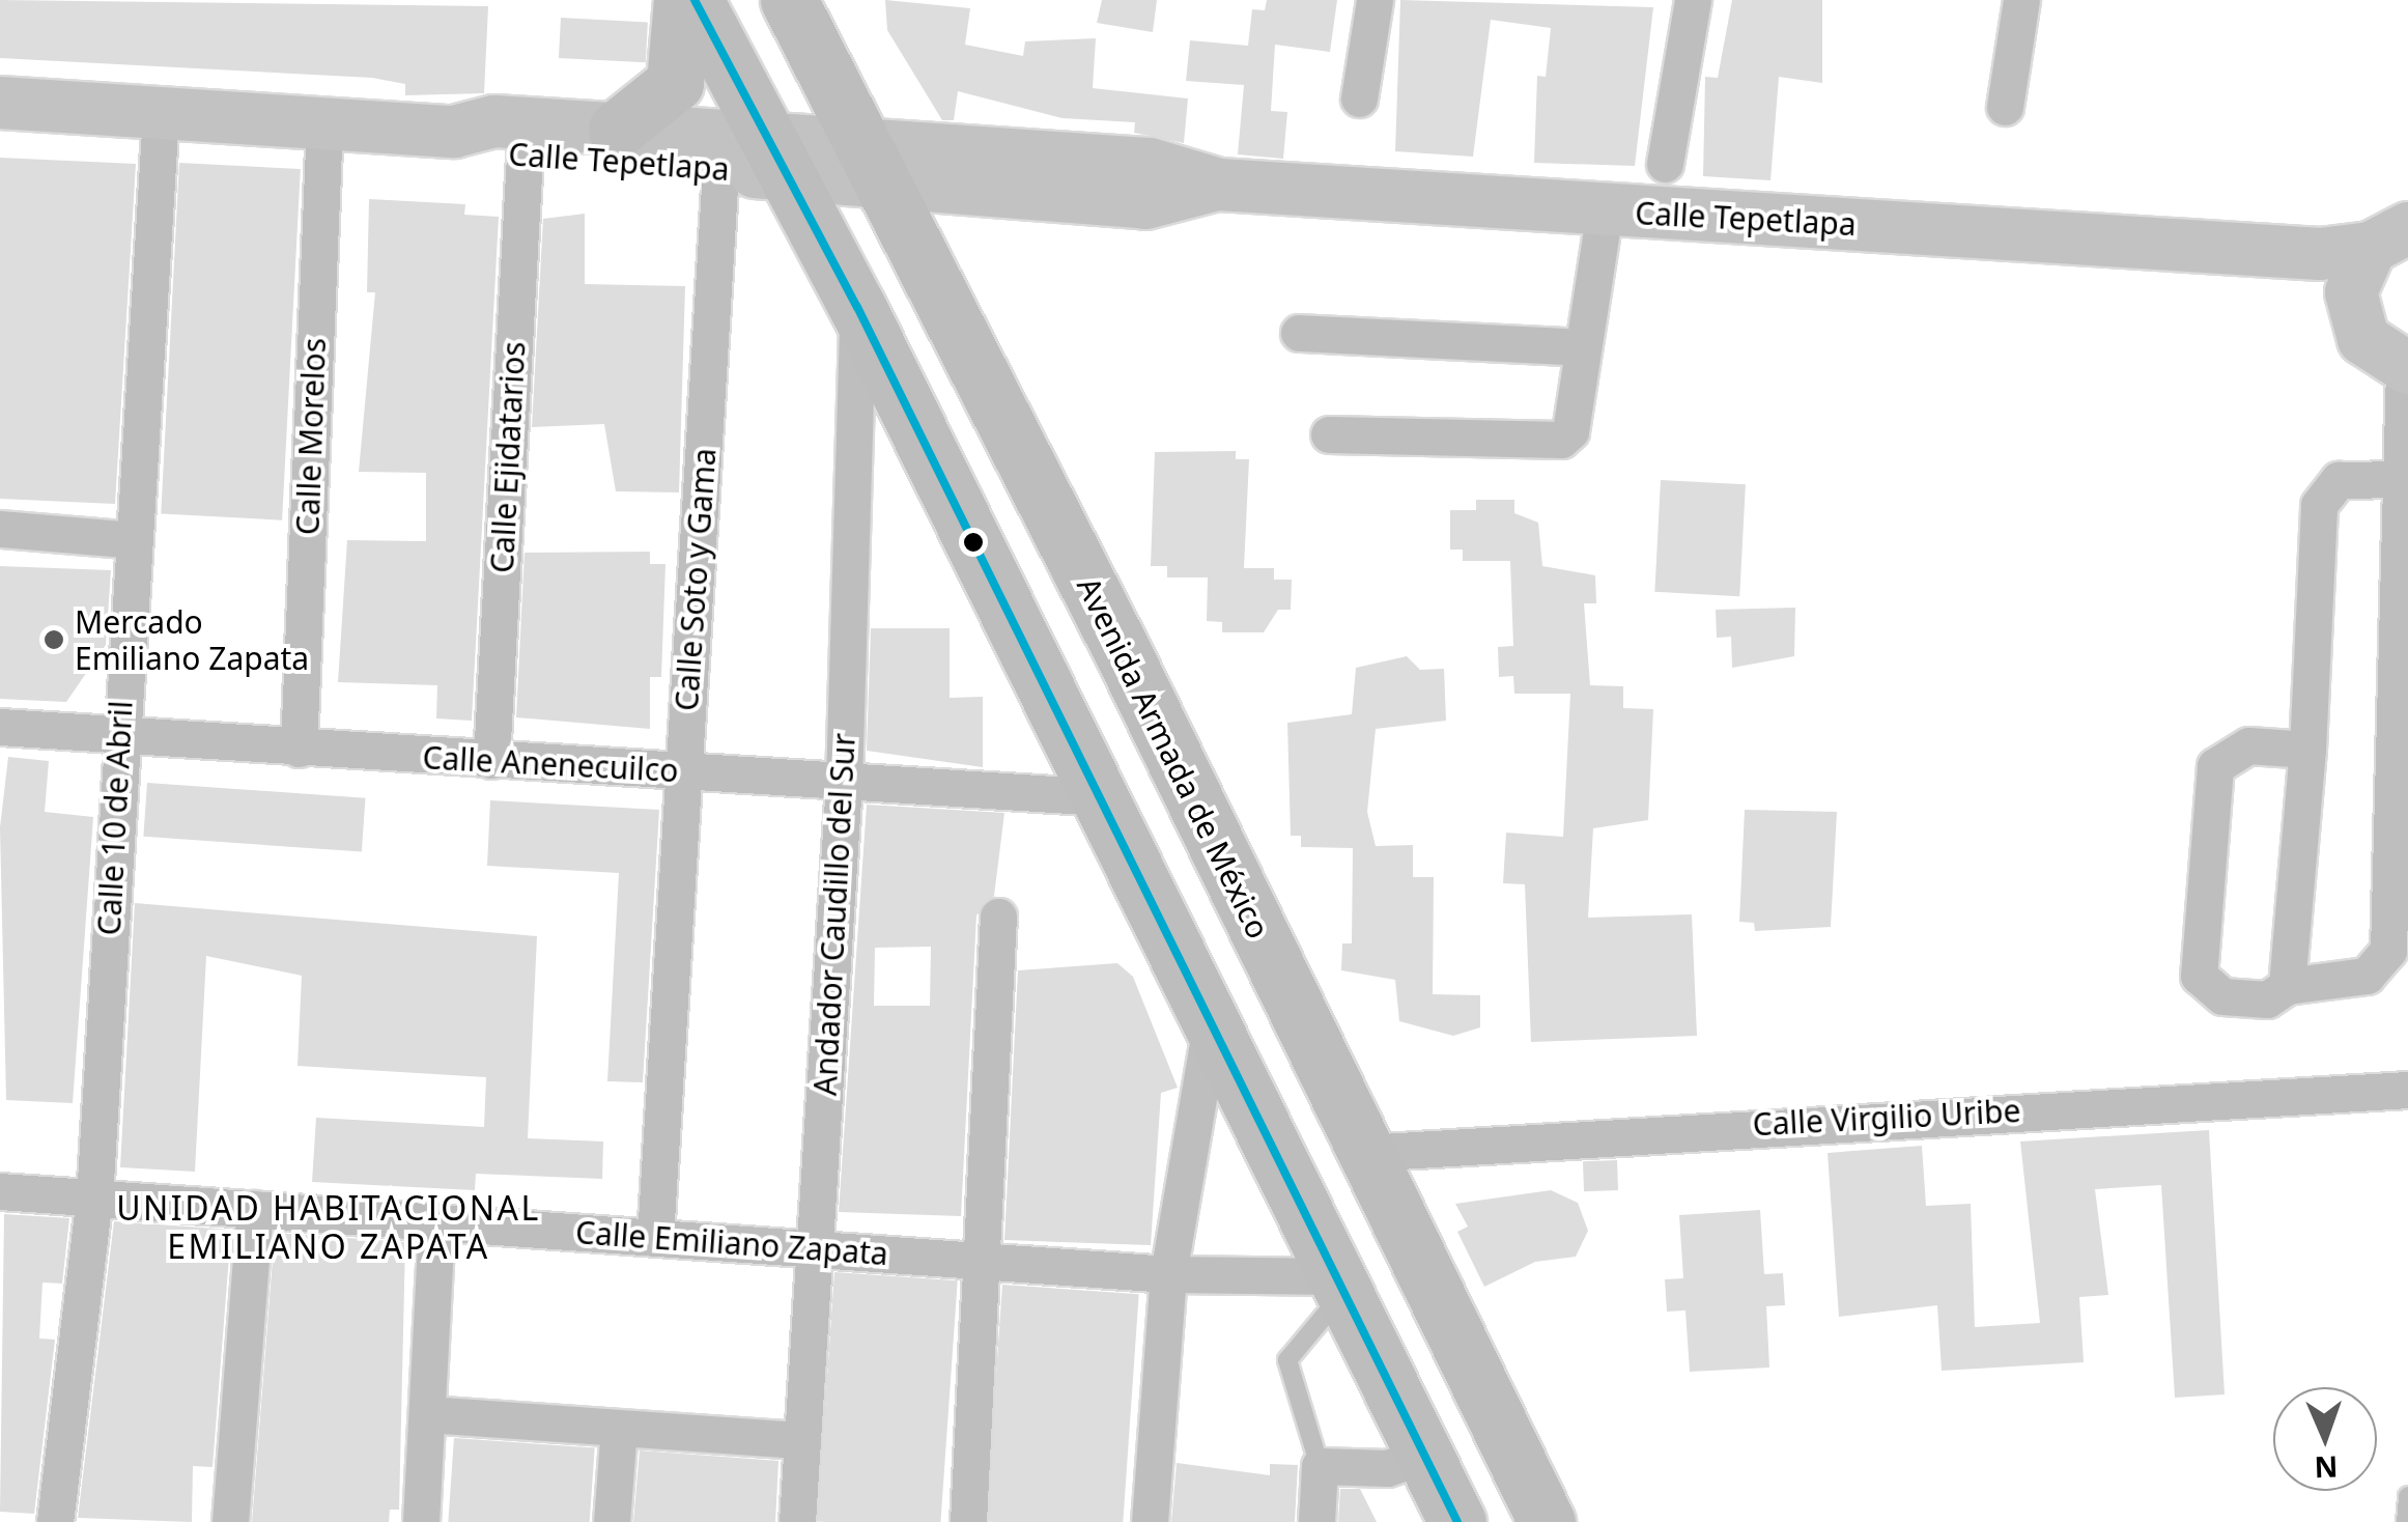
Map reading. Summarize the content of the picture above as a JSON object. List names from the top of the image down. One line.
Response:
{"streets":{"main road":["Avenida Armada de México"],"street":["Calle Tepetlapa","Calle Morelos","Calle Ejidatarios","Calle Soto y Gama","Calle Anenecuilco","Calle 10 de Abril","Andador Caudillo del Sur","Calle Virgilio Uribe","Calle Emiliano Zapata"]},"crossings":[["Calle Tepetlapa","Calle Morelos"],["Calle Tepetlapa","Calle Ejidatarios"],["Calle Tepetlapa","Calle Soto y Gama"],["Calle Tepetlapa","Avenida Armada de México"],["Calle Tepetlapa","Calle 10 de Abril"],["Calle Morelos","Calle Anenecuilco"],["Calle Ejidatarios","Calle Anenecuilco"],["Calle Soto y Gama","Calle Anenecuilco"],["Calle Soto y Gama","Calle Emiliano Zapata"],["Avenida Armada de México","Calle Virgilio Uribe"],["Calle Anenecuilco","Calle 10 de Abril"],["Calle Anenecuilco","Andador Caudillo del Sur"],["Calle 10 de Abril","Calle Emiliano Zapata"],["Andador Caudillo del Sur","Calle Emiliano Zapata"]],"districts":["UNIDAD HABITACIONAL EMILIANO ZAPATA"],"places":["Mercado Emiliano Zapata"],"north":"bottom"}
